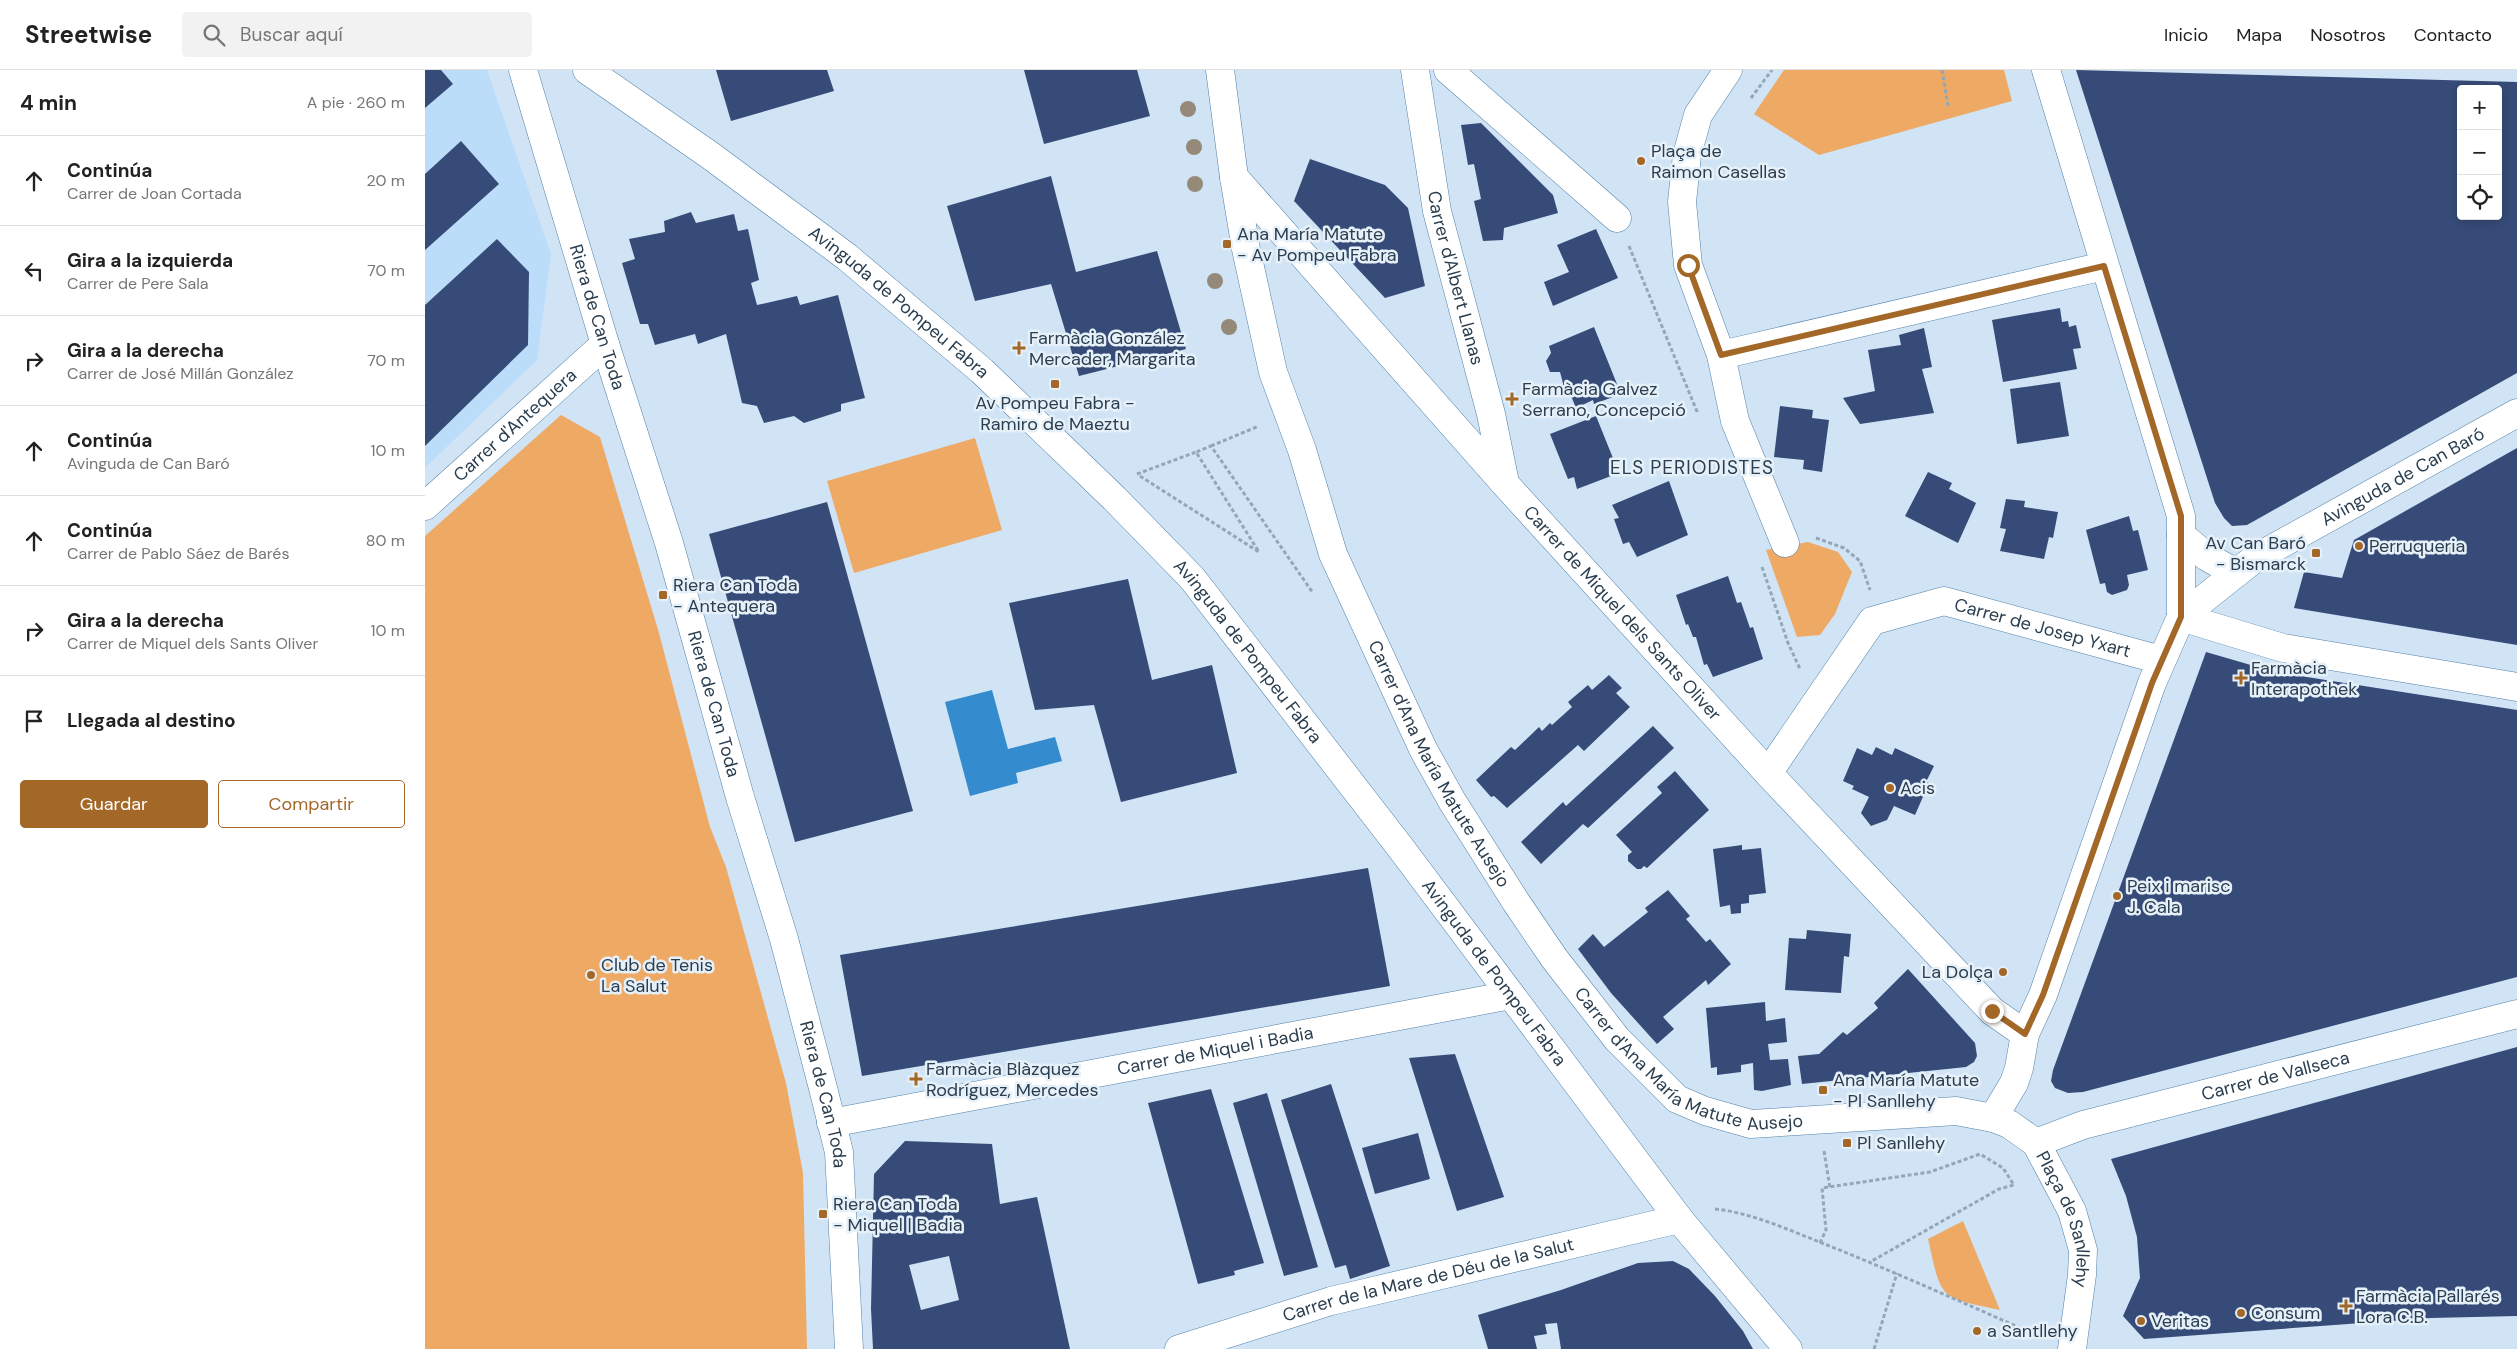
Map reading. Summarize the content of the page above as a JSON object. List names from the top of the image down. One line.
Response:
{"streets":{"street":["Carrer d'Albert Llanas","Avinguda de Pompeu Fabra","Riera de Can Toda","Carrer d'Antequera","Avinguda de Can Baró","Carrer de Miquel dels Sants Oliver","Carrer de Josep Yxart","Carrer d'Ana María Matute Ausejo","Carrer de Miquel i Badia","Carrer de Vallseca","Plaça de Sanllehy","Carrer de la Mare de Déu de la Salut"]},"crossings":[["Carrer d'Albert Llanas","Carrer de Miquel dels Sants Oliver"],["Avinguda de Pompeu Fabra","Carrer de Miquel i Badia"],["Avinguda de Pompeu Fabra","Carrer de la Mare de Déu de la Salut"],["Riera de Can Toda","Carrer d'Antequera"],["Riera de Can Toda","Carrer de Miquel i Badia"],["Avinguda de Can Baró","Carrer de Miquel dels Sants Oliver"],["Avinguda de Can Baró","Carrer de Josep Yxart"],["Avinguda de Can Baró","Carrer d'Ana María Matute Ausejo"],["Avinguda de Can Baró","Plaça de Sanllehy"],["Carrer de Miquel dels Sants Oliver","Carrer de Josep Yxart"],["Carrer de Miquel dels Sants Oliver","Carrer d'Ana María Matute Ausejo"],["Carrer d'Ana María Matute Ausejo","Plaça de Sanllehy"],["Carrer de Vallseca","Plaça de Sanllehy"]],"districts":["ELS PERIODISTES"],"places":{"other":["Plaça de Raimon Casellas","Perruqueria","Acis","Peix i marisc J. Cala","La Dolça","Club de Tenis La Salut","Consum","Veritas","a Santllehy"],"transit":["Ana María Matute - Av Pompeu Fabra","Av Pompeu Fabra - Ramiro de Maeztu","Av Can Baró - Bismarck","Riera Can Toda - Antequera","Ana María Matute - Pl Sanllehy","Pl Sanllehy","Riera Can Toda - Miquel | Badia"],"health":["Farmàcia González Mercader, Margarita","Farmàcia Galvez Serrano, Concepció","Farmàcia Interapothek","Farmàcia Blàzquez Rodríguez, Mercedes","Farmàcia Pallarés Lora C.B."]},"page":{"header":"Streetwise","search":"Buscar aquí","nav":["Inicio","Mapa","Nosotros","Contacto"],"heading":["4 min","A pie · 260 m"],"map_buttons":["+","−"],"list":[["Continúa","Carrer de Joan Cortada","20 m"],["Gira a la izquierda","Carrer de Pere Sala","70 m"],["Gira a la derecha","Carrer de José Millán González","70 m"],["Continúa","Avinguda de Can Baró","10 m"],["Continúa","Carrer de Pablo Sáez de Barés","80 m"],["Gira a la derecha","Carrer de Miquel dels Sants Oliver","10 m"],"Llegada al destino"],"buttons":["Guardar","Compartir"]}}
